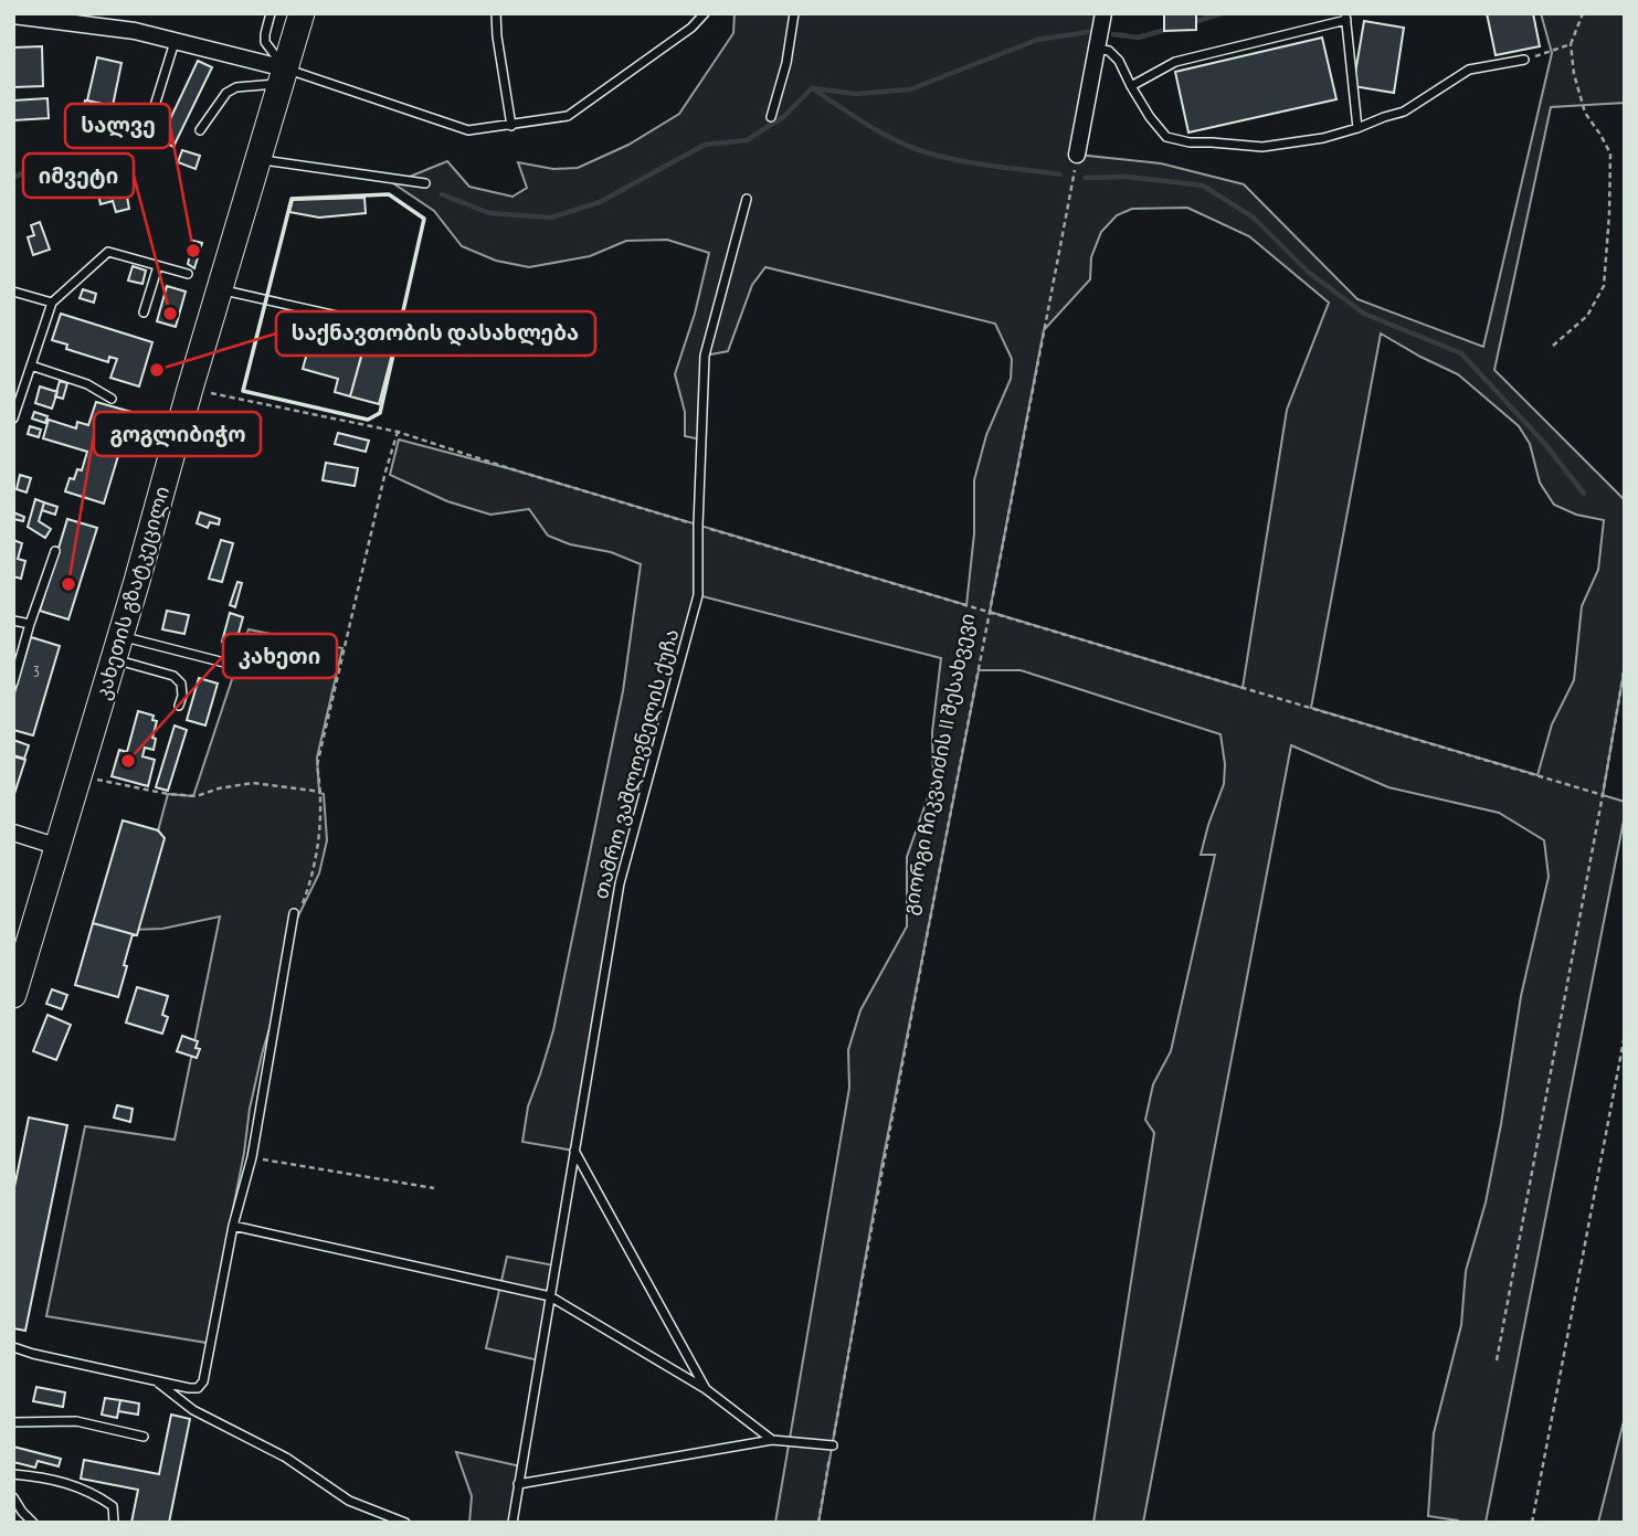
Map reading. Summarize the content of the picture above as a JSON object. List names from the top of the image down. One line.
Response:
{"streets":{"highway":["კახეთის გზატკეცილი"],"lane":["თამრო ვაშლოვნელის ქუჩა"],"path":["გიორგი ჩიკვაიძის II შესახვევი"]},"places":["სალვე","იმვეტი","საქნავთობის დასახლება","გოგლიბიჭო","კახეთი"],"house_numbers":["3"]}
